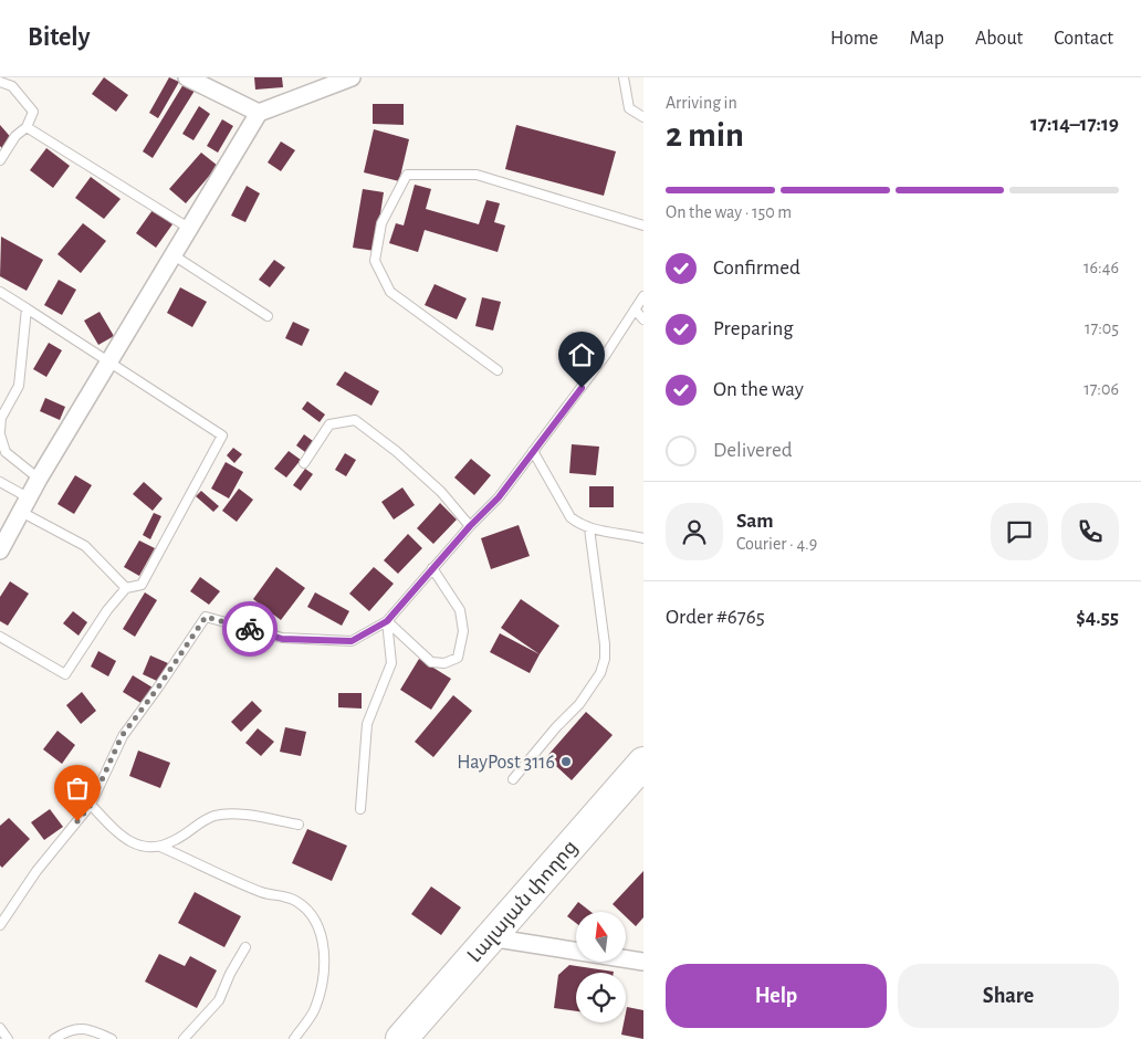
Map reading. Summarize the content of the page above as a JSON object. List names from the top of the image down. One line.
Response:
{"streets":{"highway":["Լալայան փողոց"]},"places":["HayPost 3116"],"north":"top","page":{"header":"Bitely","nav":["Home","Map","About","Contact"],"heading":["2 min","Arriving in","17:14–17:19"],"panel":["Sam","Courier · 4.9","Order #6765","$4.55"],"bar":"On the way · 150 m","list":[["Confirmed","16:46"],["Preparing","17:05"],["On the way","17:06"],"Delivered"],"buttons":["Help","Share"]}}
